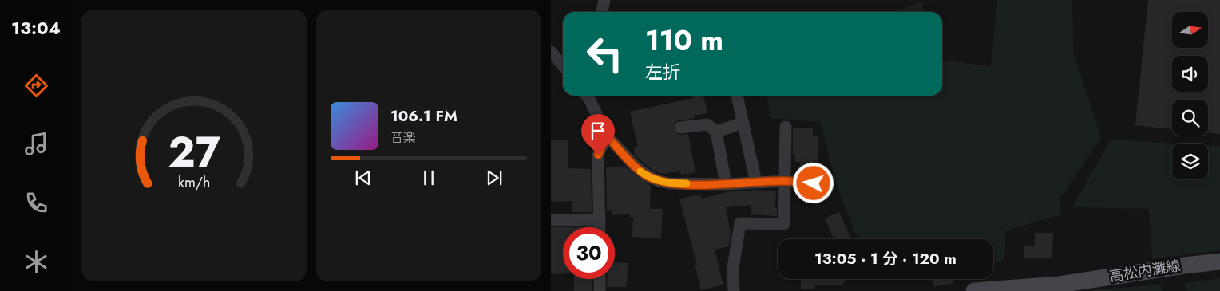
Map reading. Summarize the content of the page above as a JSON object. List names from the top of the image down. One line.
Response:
{"streets":{"main road":["高松内灘線"]},"north":"right","page":{"tabs":"13:04","turn":["110 m","左折"],"song":["106.1 FM","音楽"],"limit":"30","trip":"13:05 · 1 分 · 120 m","gauge":["27","km/h"]}}
